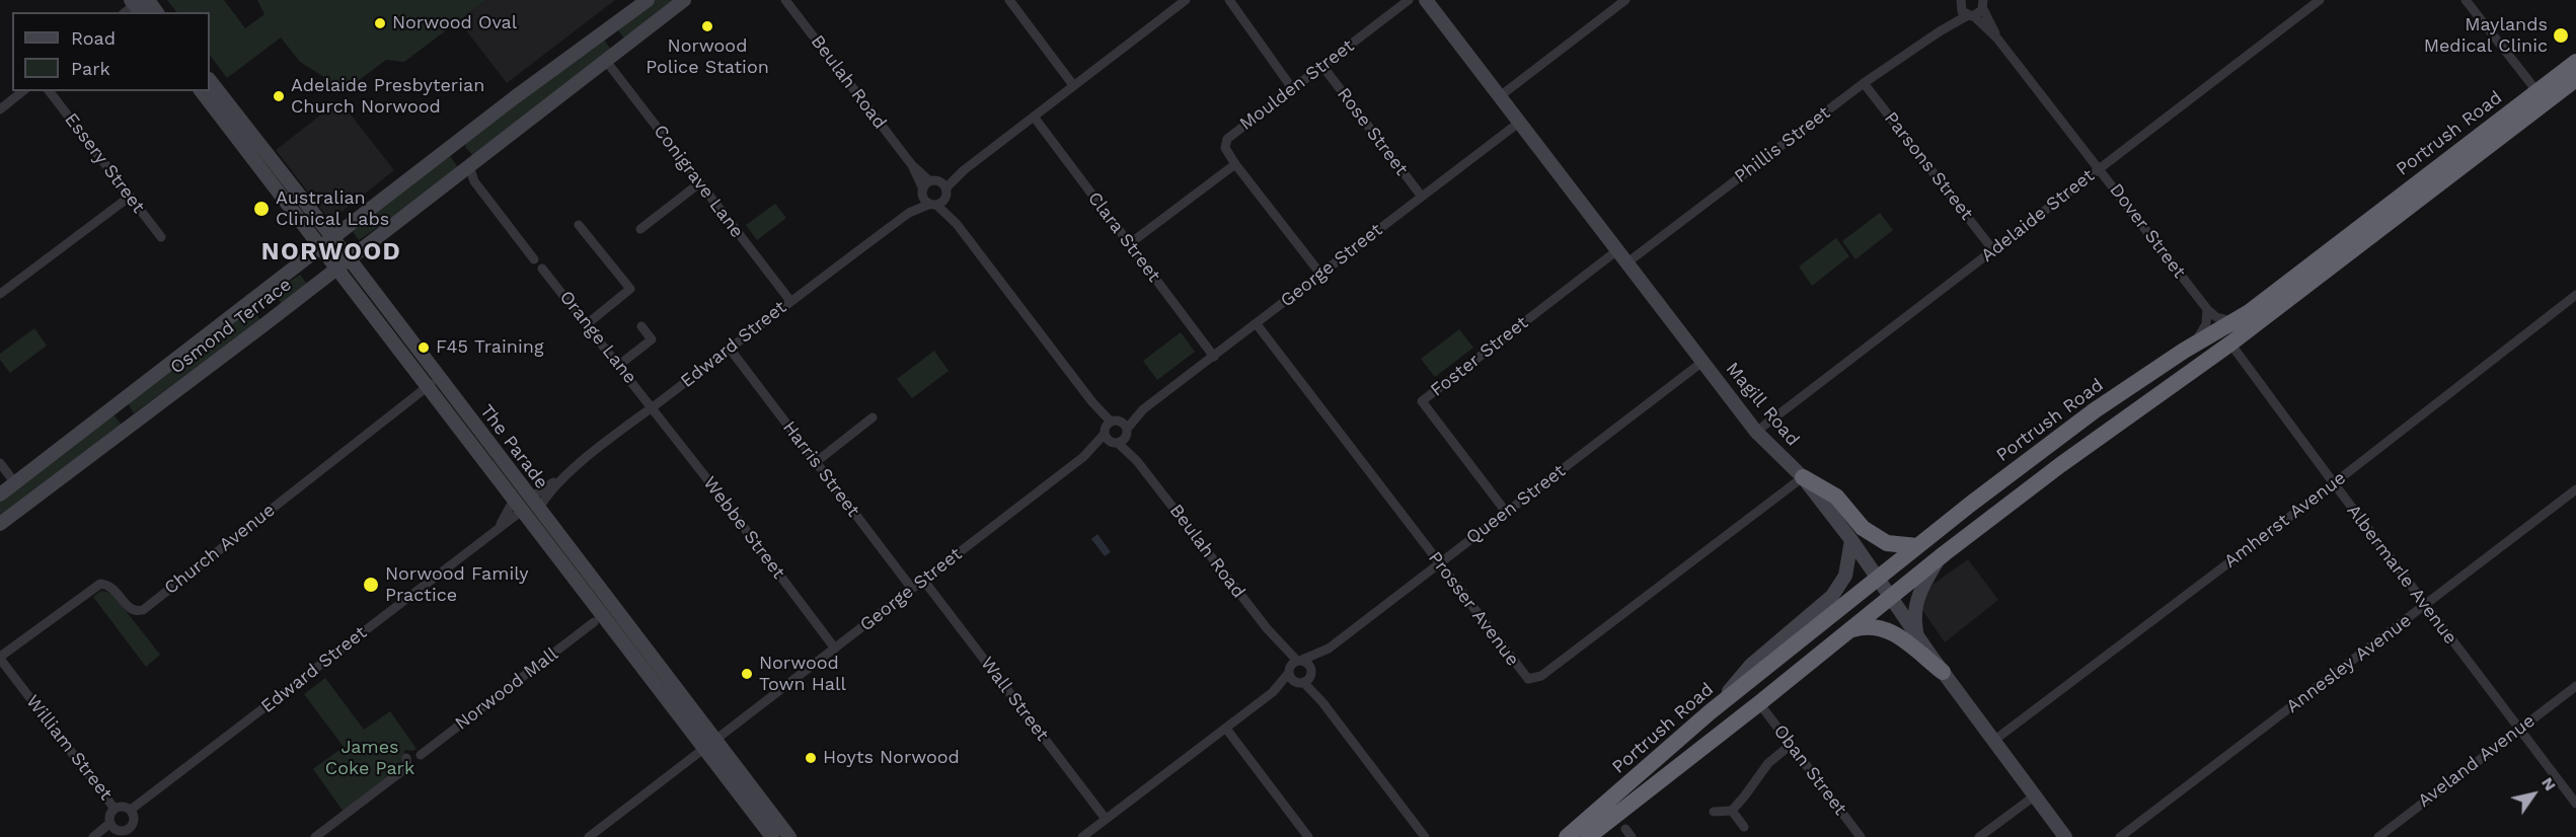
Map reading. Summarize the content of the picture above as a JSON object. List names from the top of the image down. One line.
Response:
{"streets":{"highway":["Portrush Road"],"main road":["Osmond Terrace","Magill Road","The Parade"],"street":["Beulah Road","Moulden Street","Rose Street","Phillis Street","Essery Street","Parsons Street","Conigrave Lane","Adelaide Street","Dover Street","Clara Street","George Street","Orange Lane","Edward Street","Foster Street","Harris Street","Queen Street","Amherst Avenue","Webbe Street","Church Avenue","Albermarle Avenue","Prosser Avenue","Annesley Avenue","Norwood Mall","Wall Street","William Street","Aveland Avenue","Oban Street"]},"crossings":[["Beulah Road","George Street"],["Beulah Road","Edward Street"],["Beulah Road","Queen Street"],["Moulden Street","Rose Street"],["Rose Street","George Street"],["Portrush Road","Dover Street"],["Portrush Road","Magill Road"],["Portrush Road","Albermarle Avenue"],["Portrush Road","Oban Street"],["Phillis Street","Parsons Street"],["Phillis Street","Dover Street"],["Phillis Street","Magill Road"],["Parsons Street","Adelaide Street"],["Conigrave Lane","Osmond Terrace"],["Conigrave Lane","Edward Street"],["Adelaide Street","Dover Street"],["Adelaide Street","Magill Road"],["Clara Street","George Street"],["Clara Street","Edward Street"],["George Street","Magill Road"],["George Street","The Parade"],["George Street","Harris Street"],["George Street","Webbe Street"],["George Street","Prosser Avenue"],["George Street","Wall Street"],["Osmond Terrace","The Parade"],["Orange Lane","Edward Street"],["Orange Lane","Webbe Street"],["Edward Street","The Parade"],["Edward Street","Harris Street"],["Edward Street","Webbe Street"],["Edward Street","William Street"],["Foster Street","Magill Road"],["Foster Street","Queen Street"],["Magill Road","Queen Street"],["Magill Road","Amherst Avenue"],["Magill Road","Prosser Avenue"],["The Parade","Church Avenue"],["Queen Street","Prosser Avenue"],["Queen Street","Wall Street"],["Amherst Avenue","Albermarle Avenue"],["Church Avenue","William Street"],["Albermarle Avenue","Annesley Avenue"],["Albermarle Avenue","Aveland Avenue"]],"districts":["NORWOOD"],"parks":["James Coke Park"],"places":["Norwood Oval","Norwood Police Station","Maylands Medical Clinic","Adelaide Presbyterian Church Norwood","Australian Clinical Labs","F45 Training","Norwood Family Practice","Norwood Town Hall","Hoyts Norwood"],"legend":["Road","Park"],"north":"top right"}
